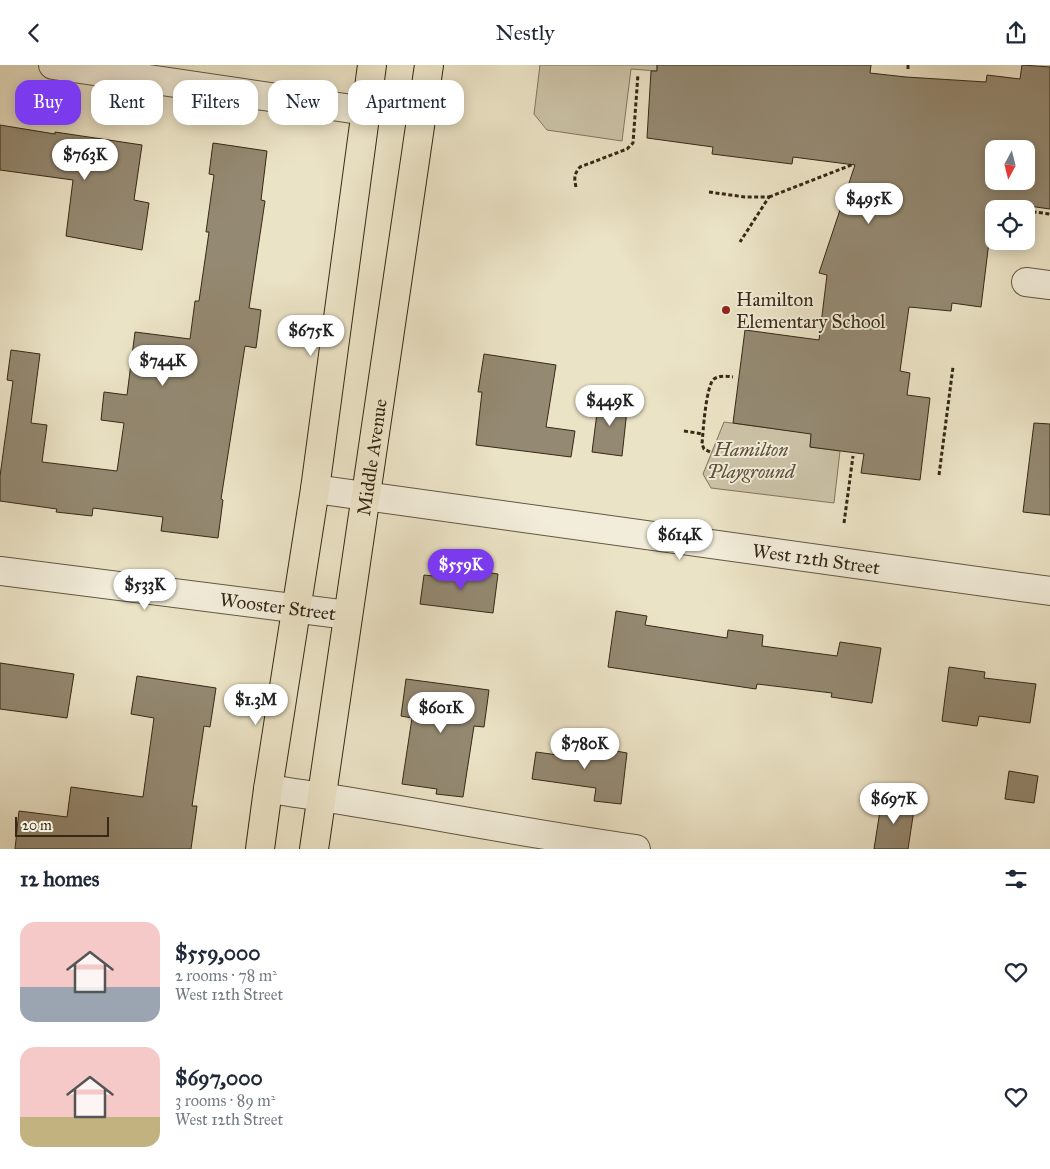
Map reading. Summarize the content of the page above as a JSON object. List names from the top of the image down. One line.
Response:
{"streets":{"main road":["Middle Avenue"],"street":["West 12th Street","Wooster Street"]},"crossings":[["Middle Avenue","West 12th Street"],["Middle Avenue","Wooster Street"]],"parks":["Hamilton Playground"],"places":["Hamilton Elementary School"],"scale_bar":"20 m","north":"bottom","page":{"header":"Nestly","chip":["Buy","Rent","Filters","New","Apartment"],"price":["$763K","$495K","$675K","$744K","$449K","$614K","$559K","$533K","$1.3M","$601K","$780K","$697K"],"scale":"20 m","heading":"12 homes","list":[{"name":"$559,000","note":"2 rooms · 78 m² · West 12th Street"},{"name":"$697,000","note":"3 rooms · 89 m² · West 12th Street"}]}}
